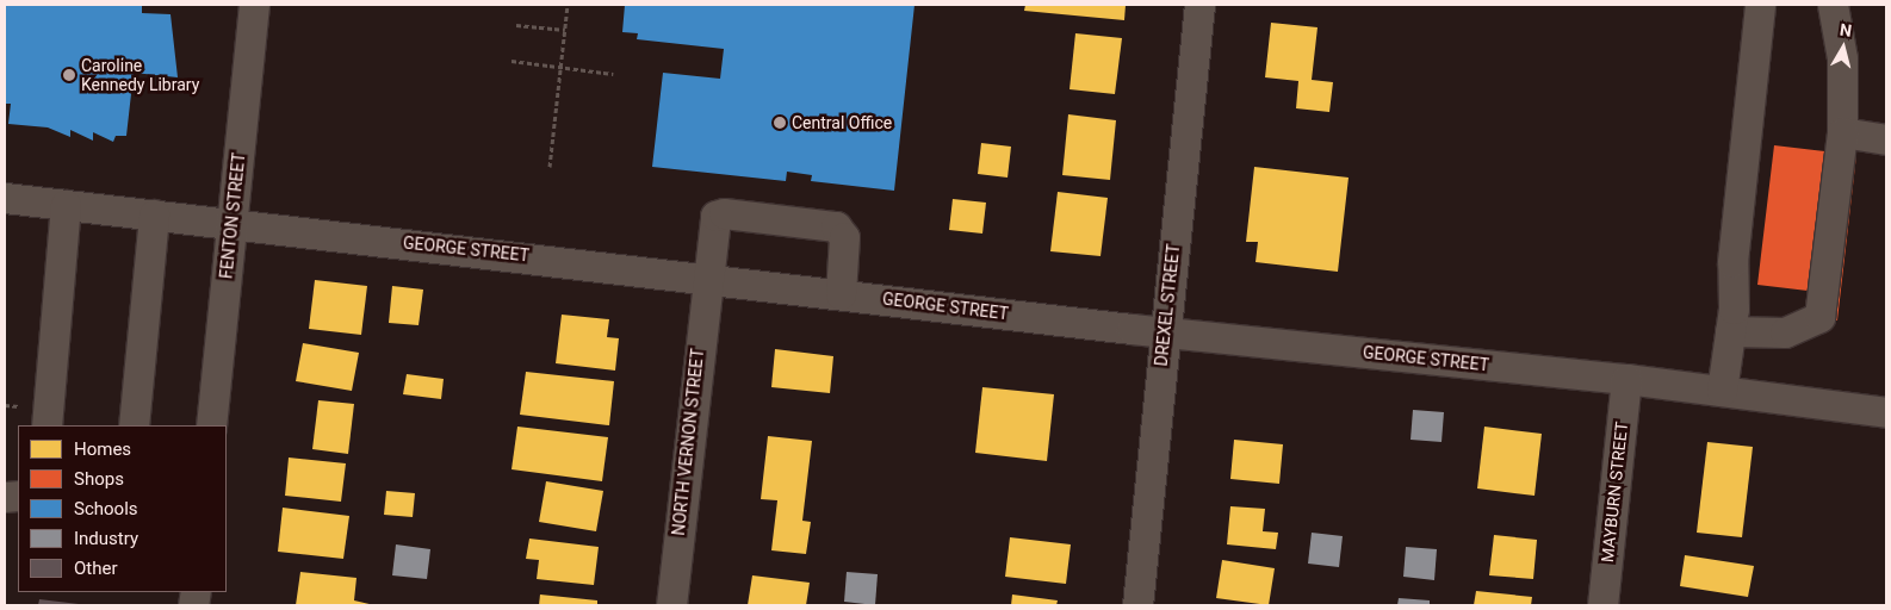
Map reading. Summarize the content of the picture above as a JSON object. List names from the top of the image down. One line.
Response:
{"streets":{"street":["FENTON STREET","GEORGE STREET","DREXEL STREET","NORTH VERNON STREET","MAYBURN STREET"]},"crossings":[["FENTON STREET","GEORGE STREET"],["GEORGE STREET","DREXEL STREET"],["GEORGE STREET","NORTH VERNON STREET"],["GEORGE STREET","MAYBURN STREET"]],"places":["Caroline Kennedy Library","Central Office"],"legend":["Homes","Shops","Schools","Industry","Other"],"north":"top"}
